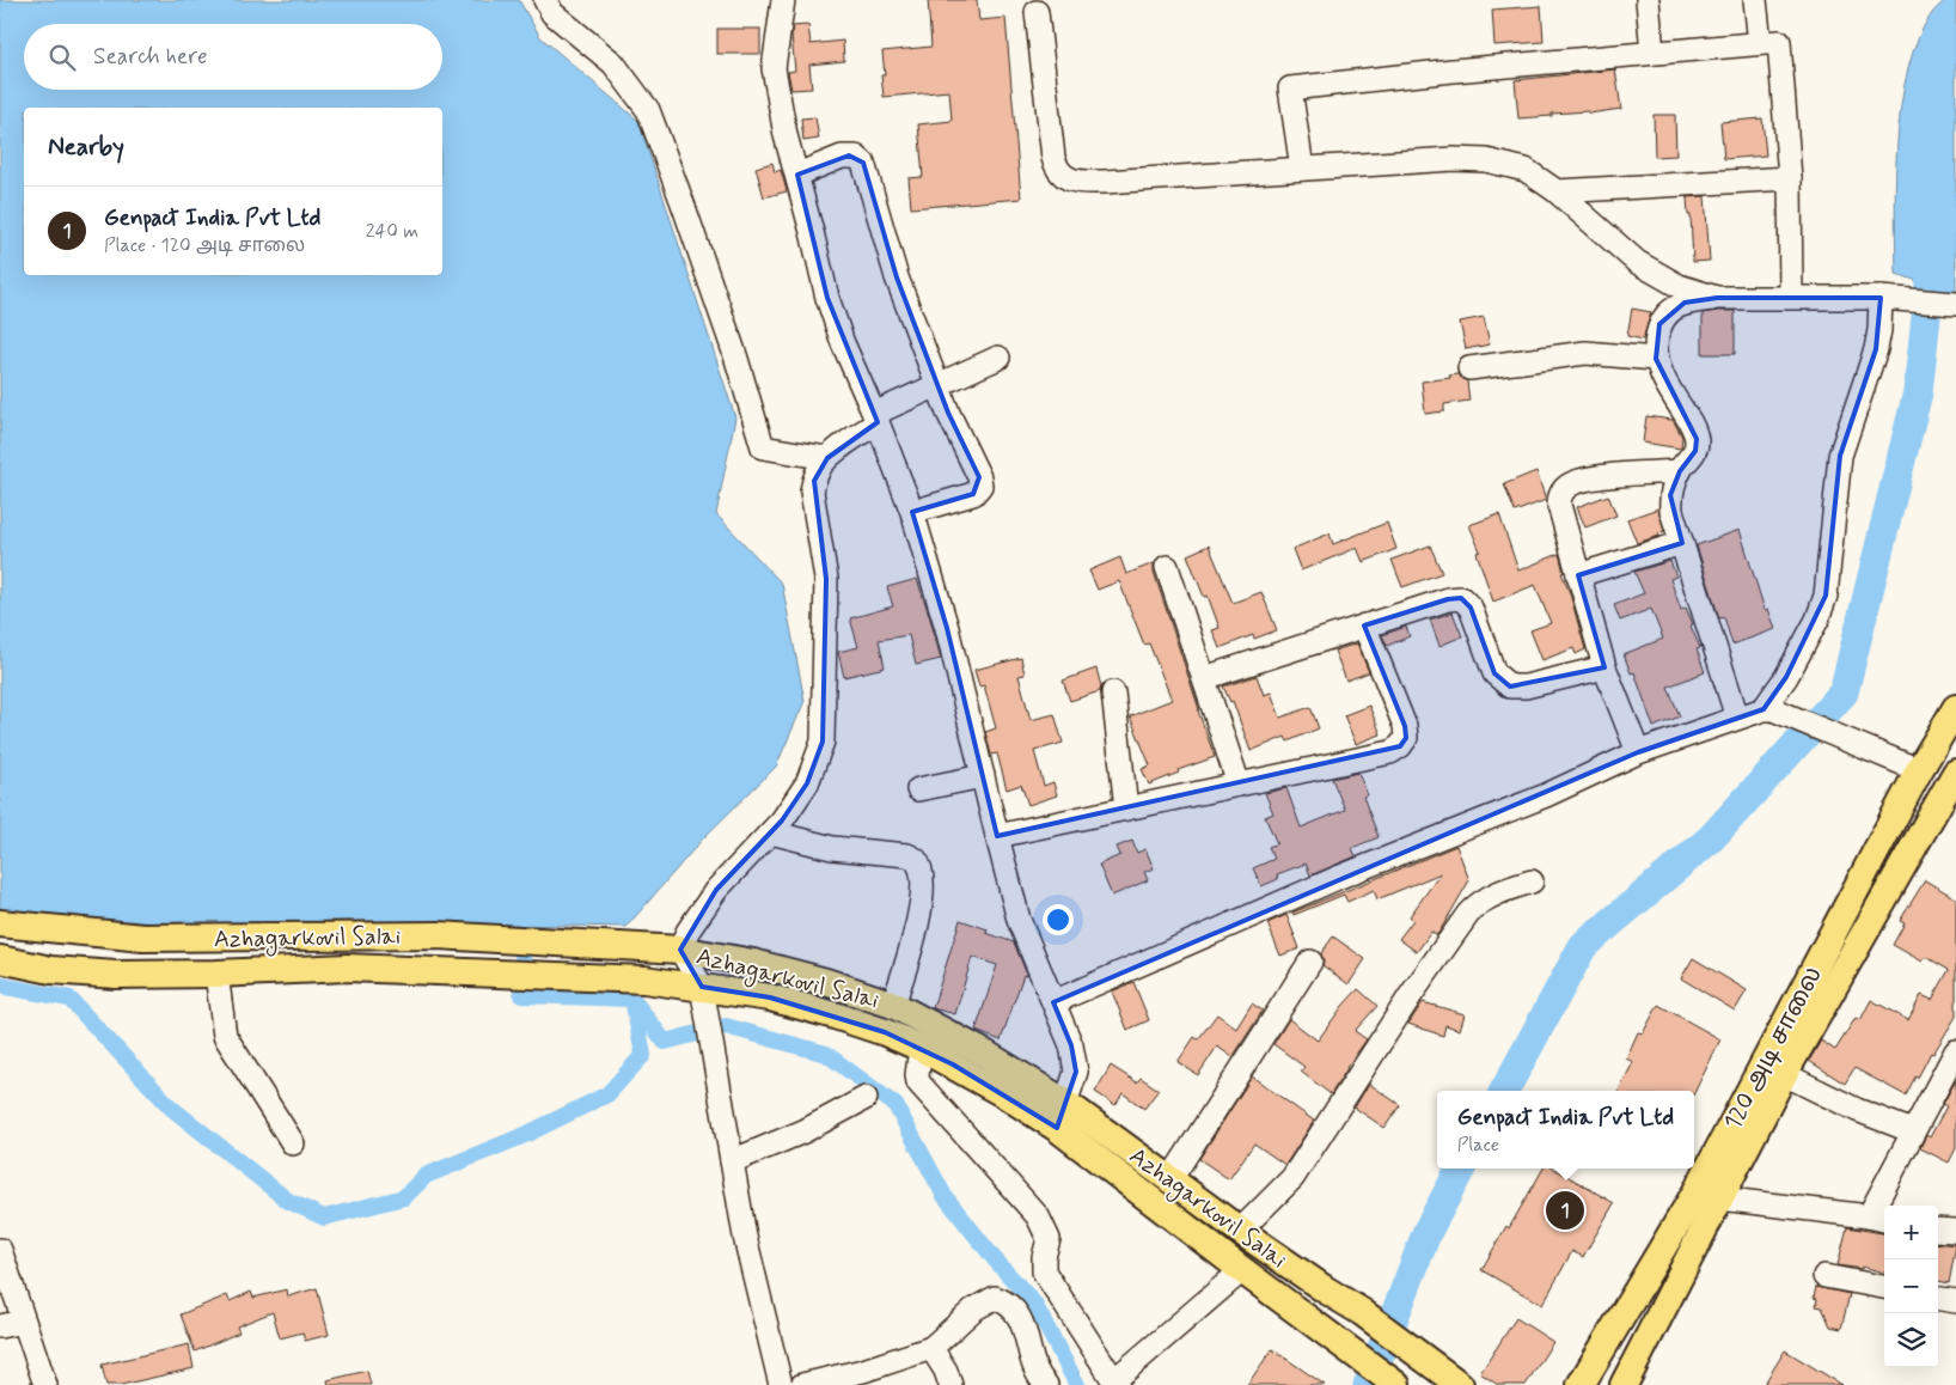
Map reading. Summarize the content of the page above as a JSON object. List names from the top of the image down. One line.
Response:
{"streets":{"main road":["Azhagarkovil Salai","120 அடி சாலை"]},"page":{"search":"Search here","heading":"Nearby","list":[{"mark":"1","name":"Genpact India Pvt Ltd","note":"Place · 120 அடி சாலை","value":"240 m"}],"popup":["Genpact India Pvt Ltd","Place"],"pins":"1","map_buttons":["+","−"]}}
